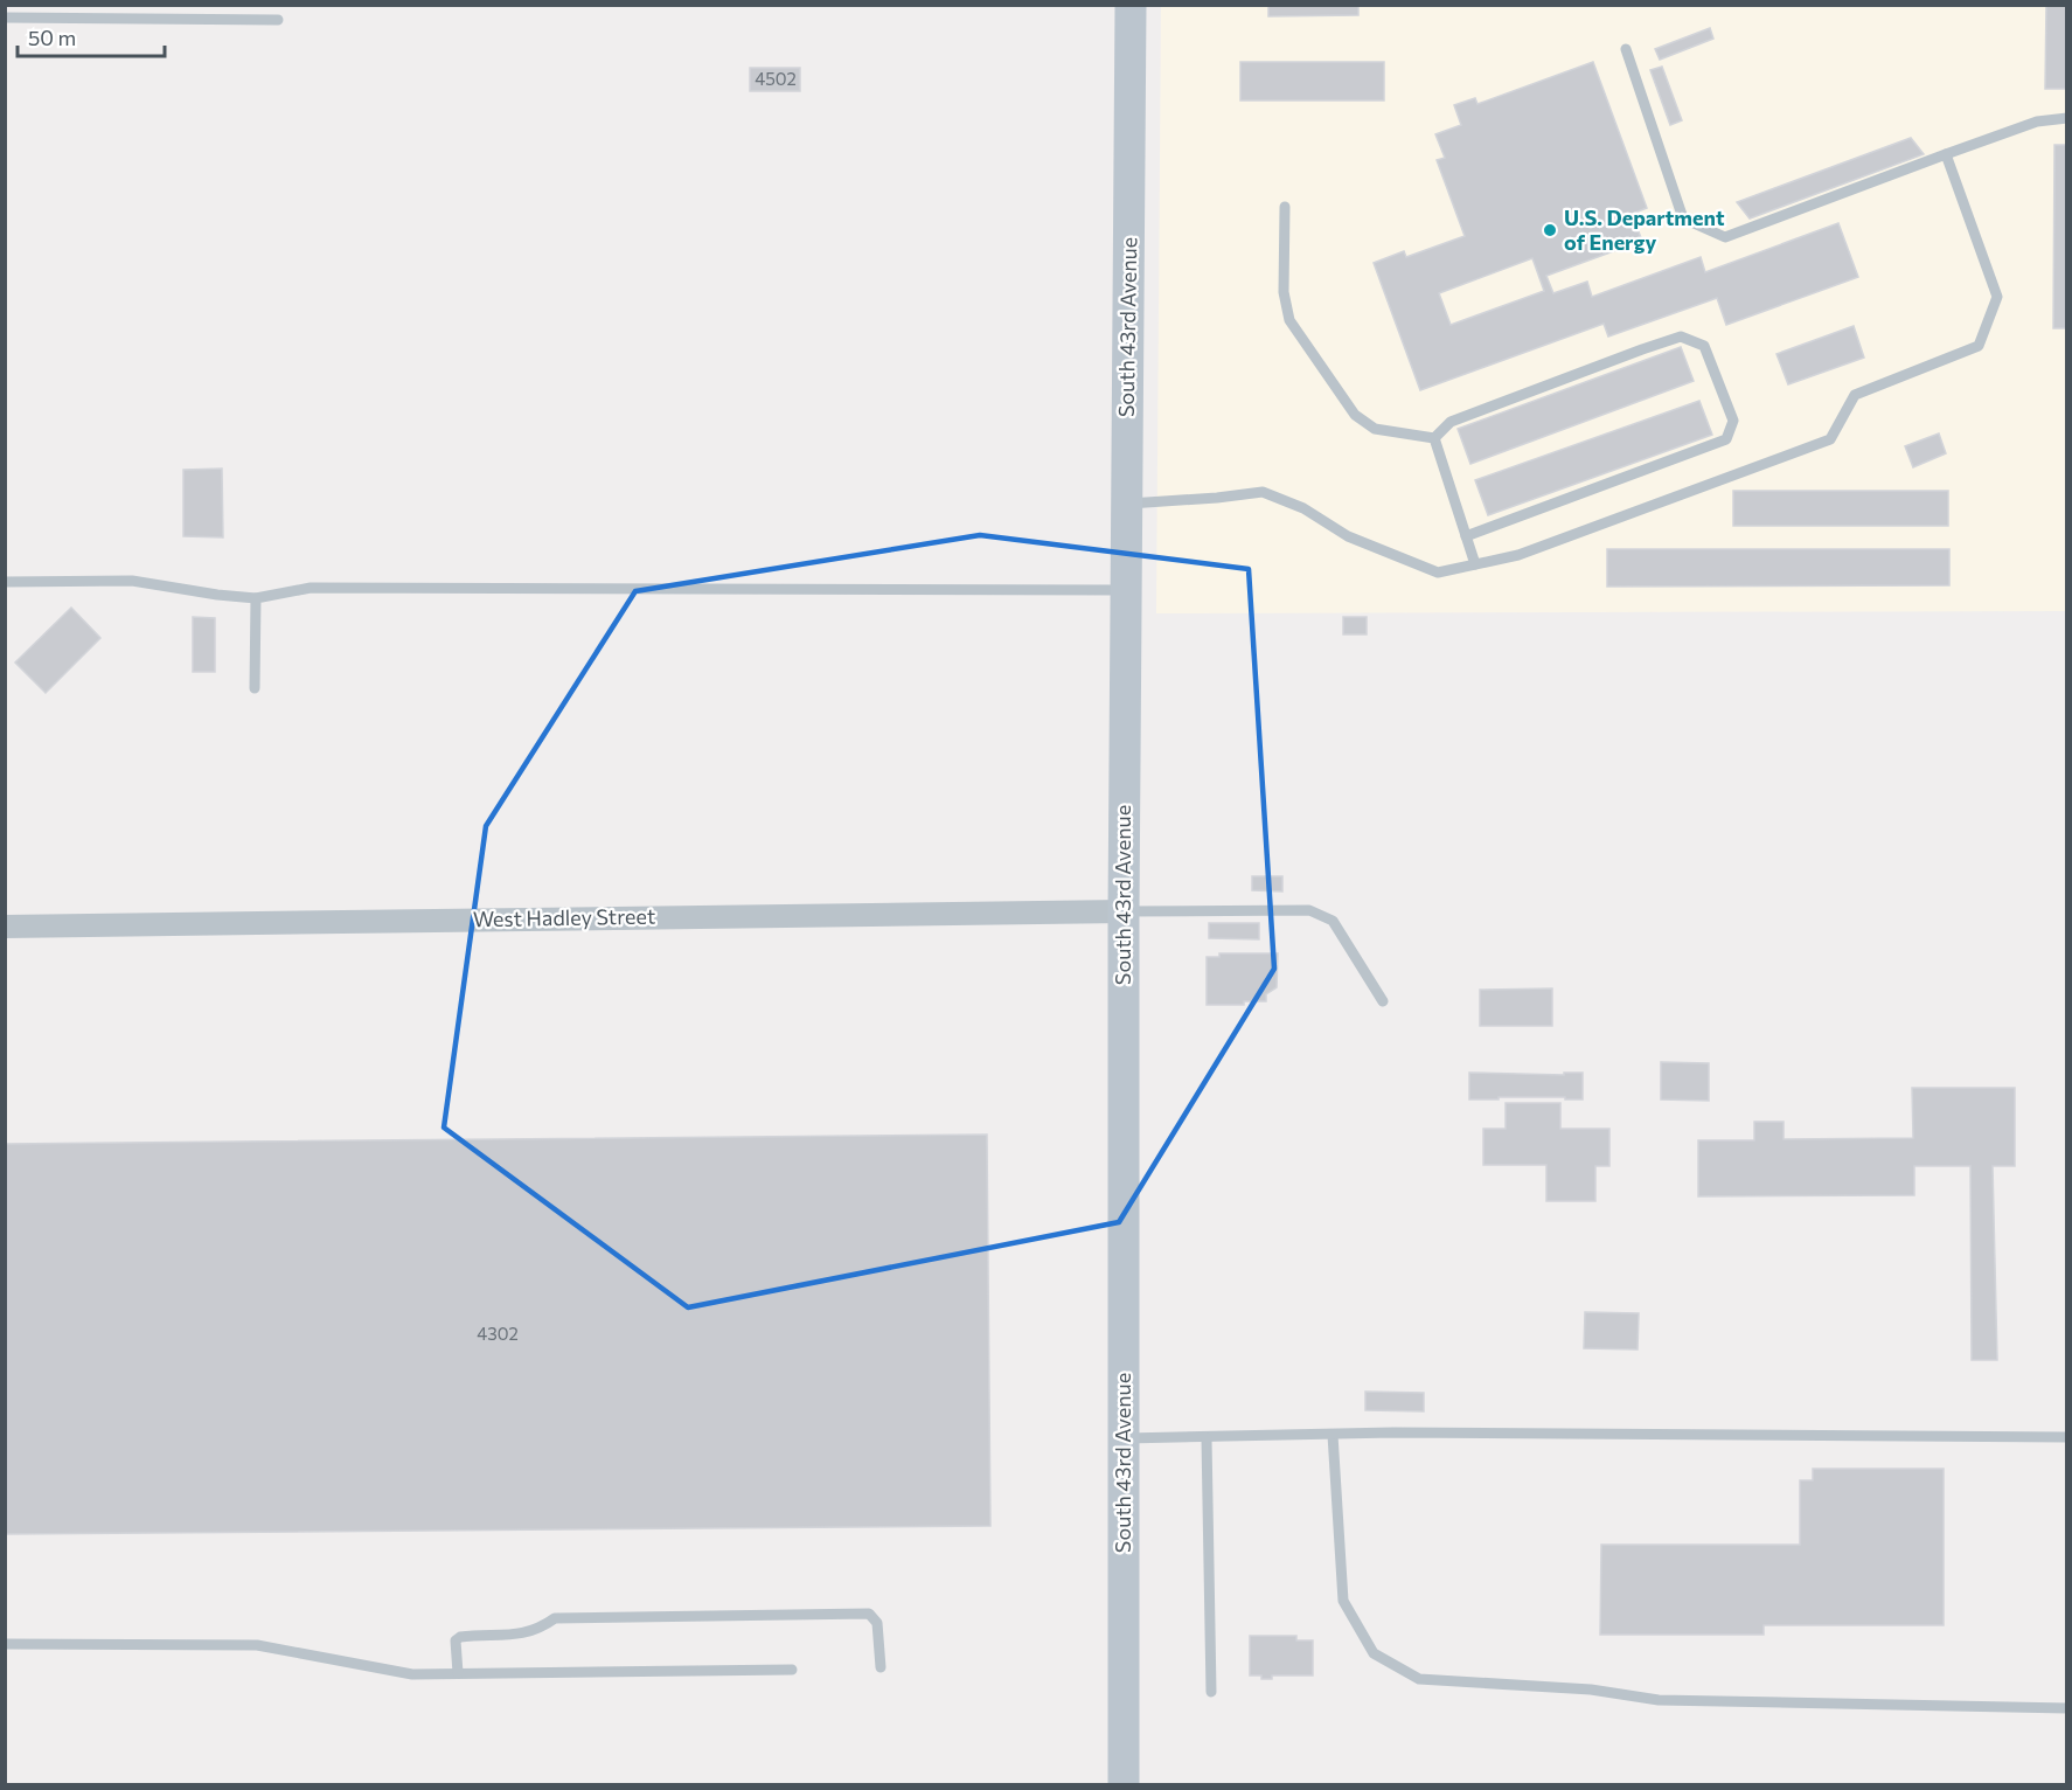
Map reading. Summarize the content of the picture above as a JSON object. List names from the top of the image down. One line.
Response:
{"streets":{"main road":["South 43rd Avenue"],"street":["West Hadley Street"]},"crossings":[["South 43rd Avenue","West Hadley Street"]],"places":["U.S. Department of Energy"],"house_numbers":["4502","4302"],"scale_bar":"50 m"}
